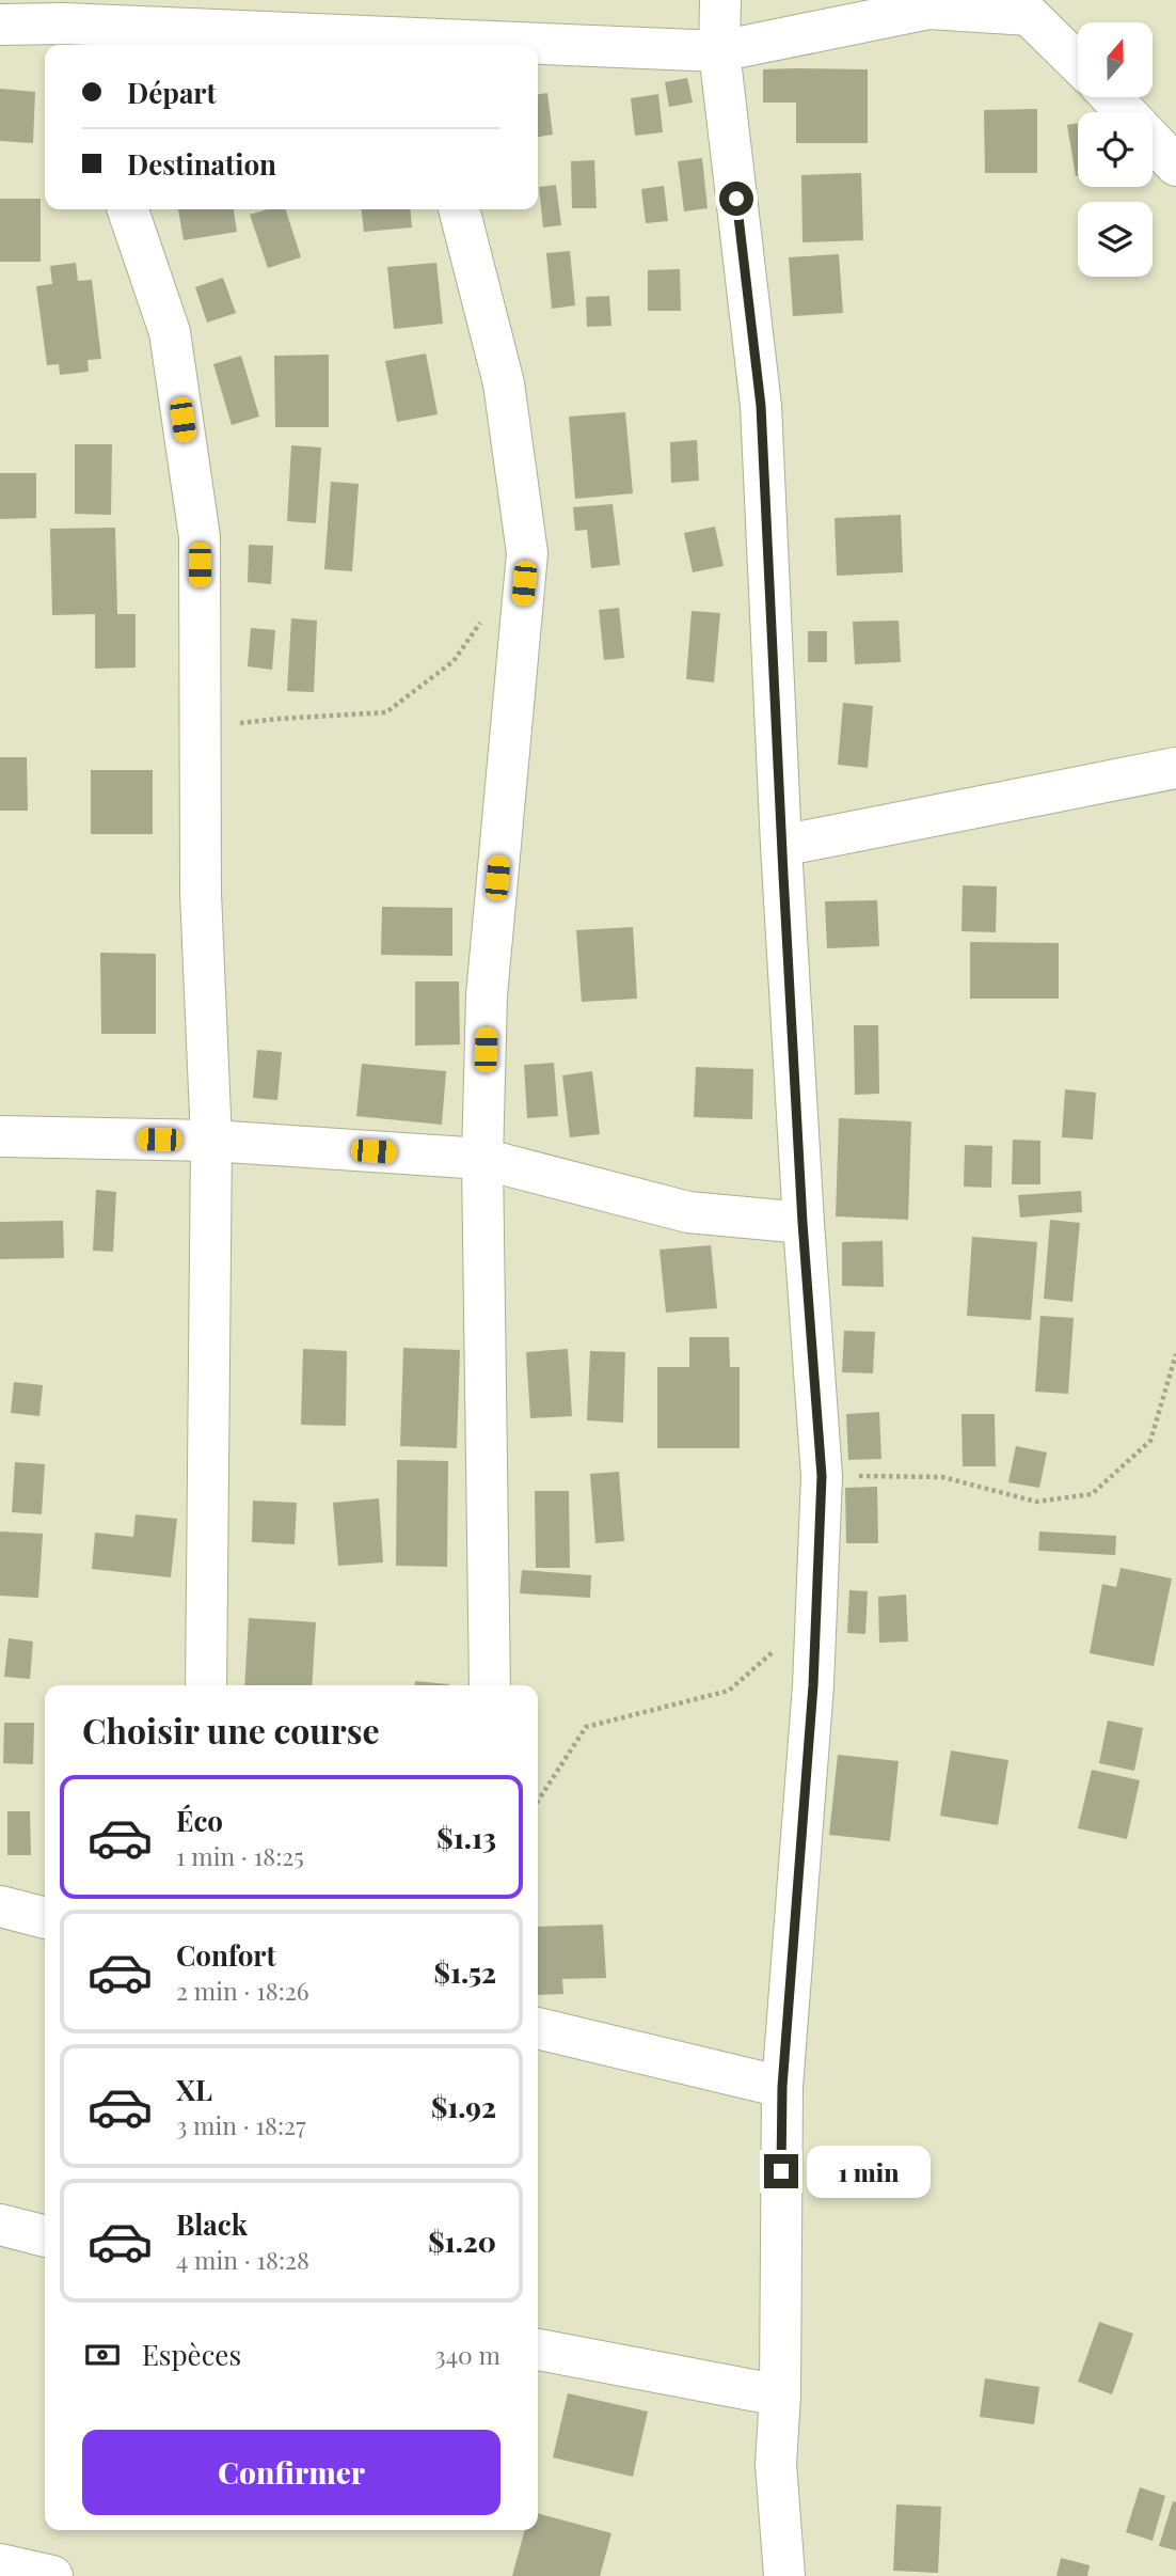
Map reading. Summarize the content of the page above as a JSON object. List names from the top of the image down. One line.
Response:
{"north":"top","page":{"banner":["Départ","Destination"],"heading":"Choisir une course","list":[{"name":"Éco","note":"1 min · 18:25","value":"$1.13"},{"name":"Confort","note":"2 min · 18:26","value":"$1.52"},{"name":"XL","note":"3 min · 18:27","value":"$1.92"},{"name":"Black","note":"4 min · 18:28","value":"$1.20"}],"bubble":"1 min","pay":["Espèces","340 m"],"buttons":"Confirmer"}}
